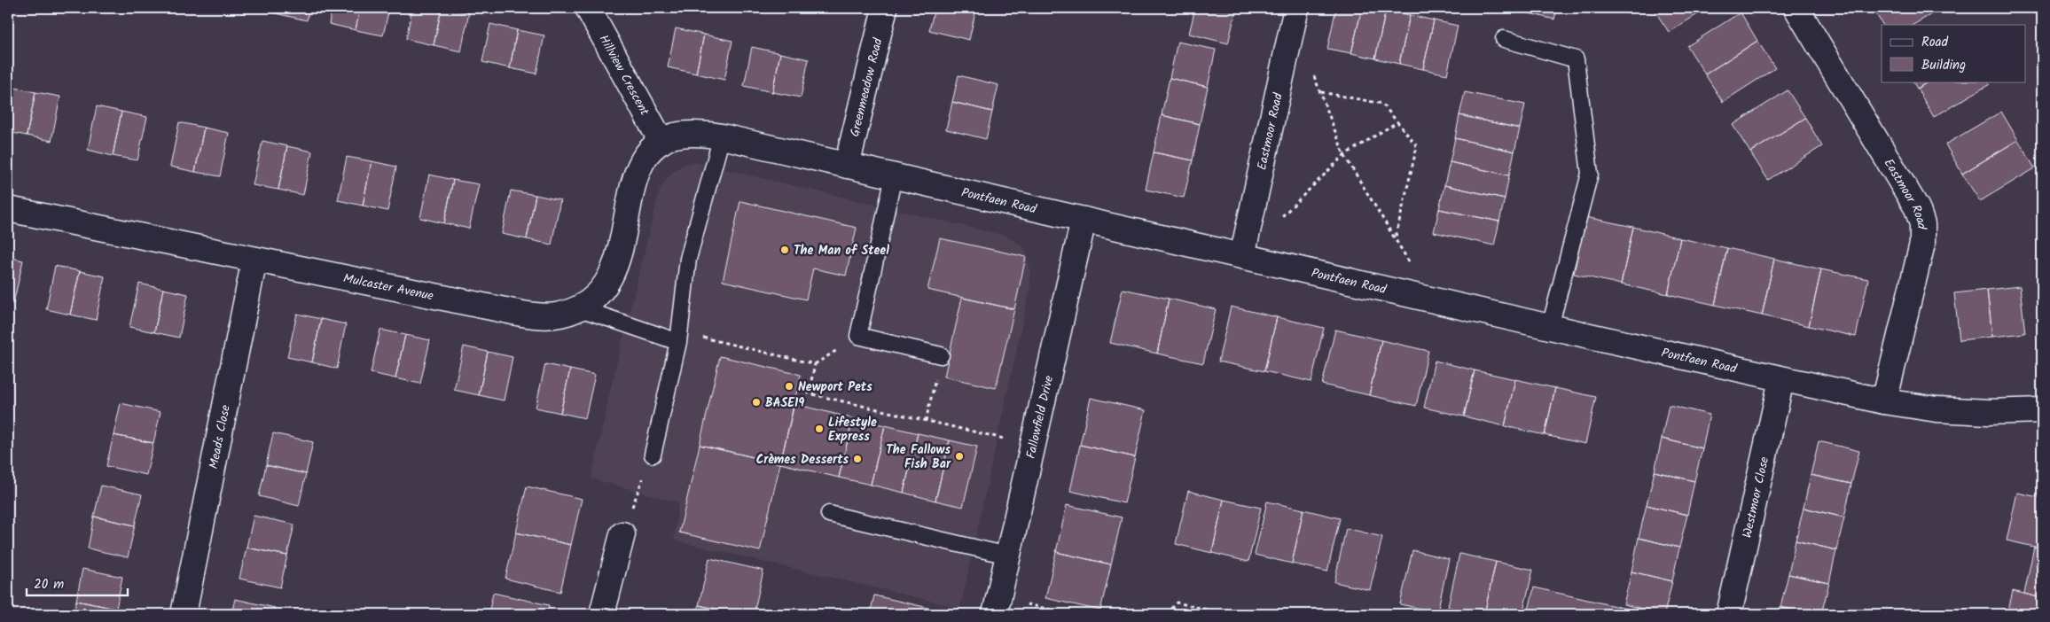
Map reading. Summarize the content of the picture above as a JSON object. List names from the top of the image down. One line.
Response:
{"streets":{"street":["Hillview Crescent","Greenmeadow Road","Eastmoor Road","Pontfaen Road","Mulcaster Avenue","Fallowfield Drive","Meads Close","Westmoor Close"]},"crossings":[["Hillview Crescent","Pontfaen Road"],["Hillview Crescent","Mulcaster Avenue"],["Greenmeadow Road","Pontfaen Road"],["Eastmoor Road","Pontfaen Road"],["Pontfaen Road","Mulcaster Avenue"],["Pontfaen Road","Fallowfield Drive"],["Pontfaen Road","Westmoor Close"],["Mulcaster Avenue","Meads Close"]],"places":["The Man of Steel","Newport Pets","BASE19","Lifestyle Express","The Fallows Fish Bar","Crèmes Desserts"],"legend":["Road","Building"],"scale_bar":"20 m"}
